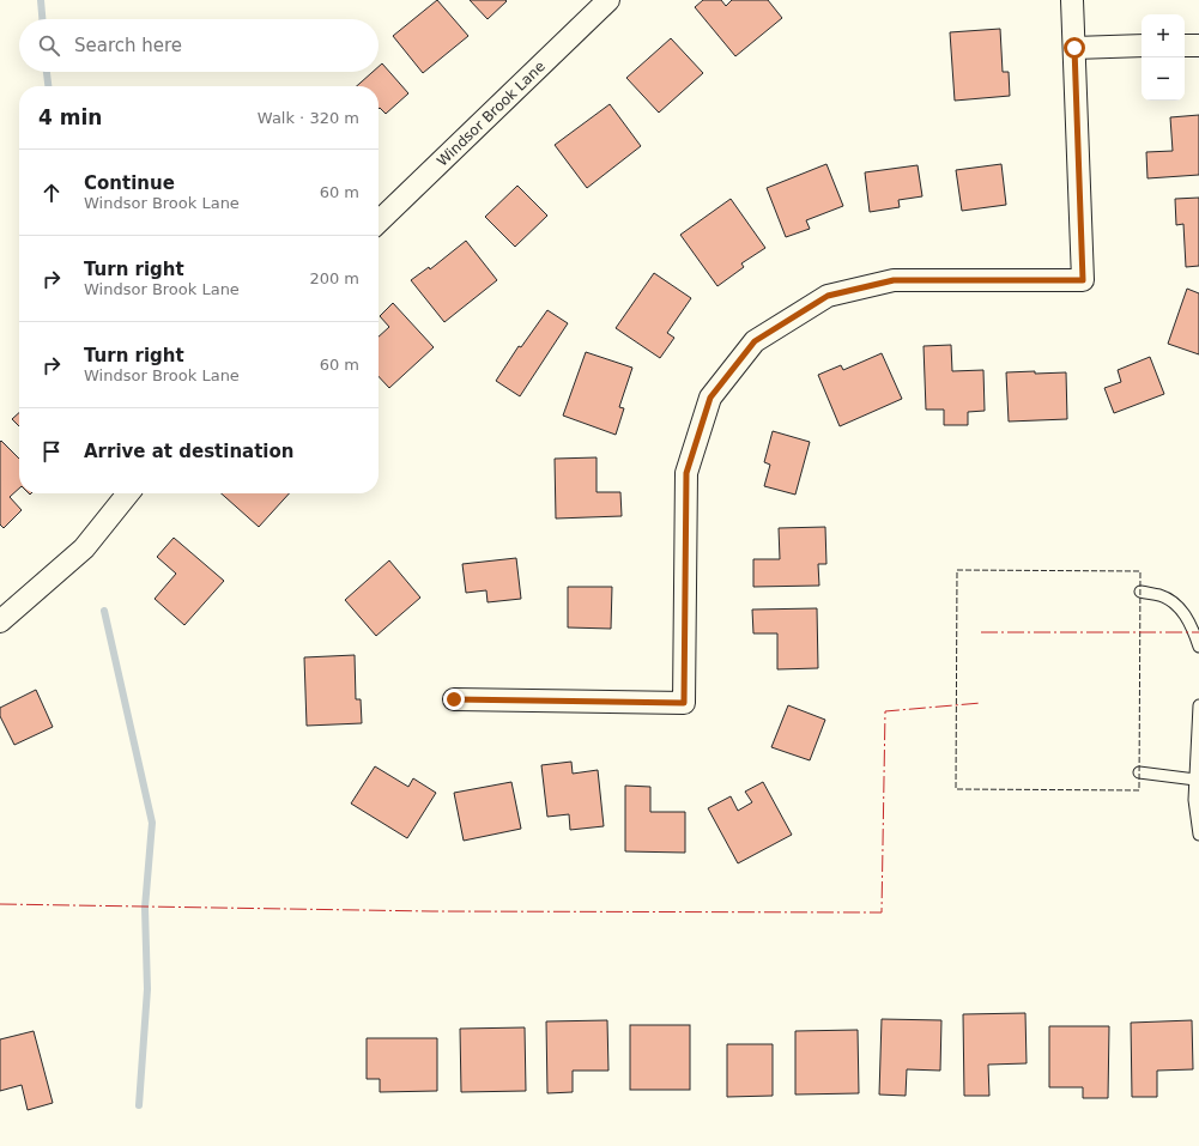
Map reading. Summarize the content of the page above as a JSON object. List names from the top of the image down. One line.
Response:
{"streets":{"street":["Windsor Brook Lane"]},"page":{"map_buttons":["+","−"],"search":"Search here","heading":["4 min","Walk · 320 m"],"list":[["Continue","Windsor Brook Lane","60 m"],["Turn right","Windsor Brook Lane","200 m"],["Turn right","Windsor Brook Lane","60 m"],"Arrive at destination"]}}
